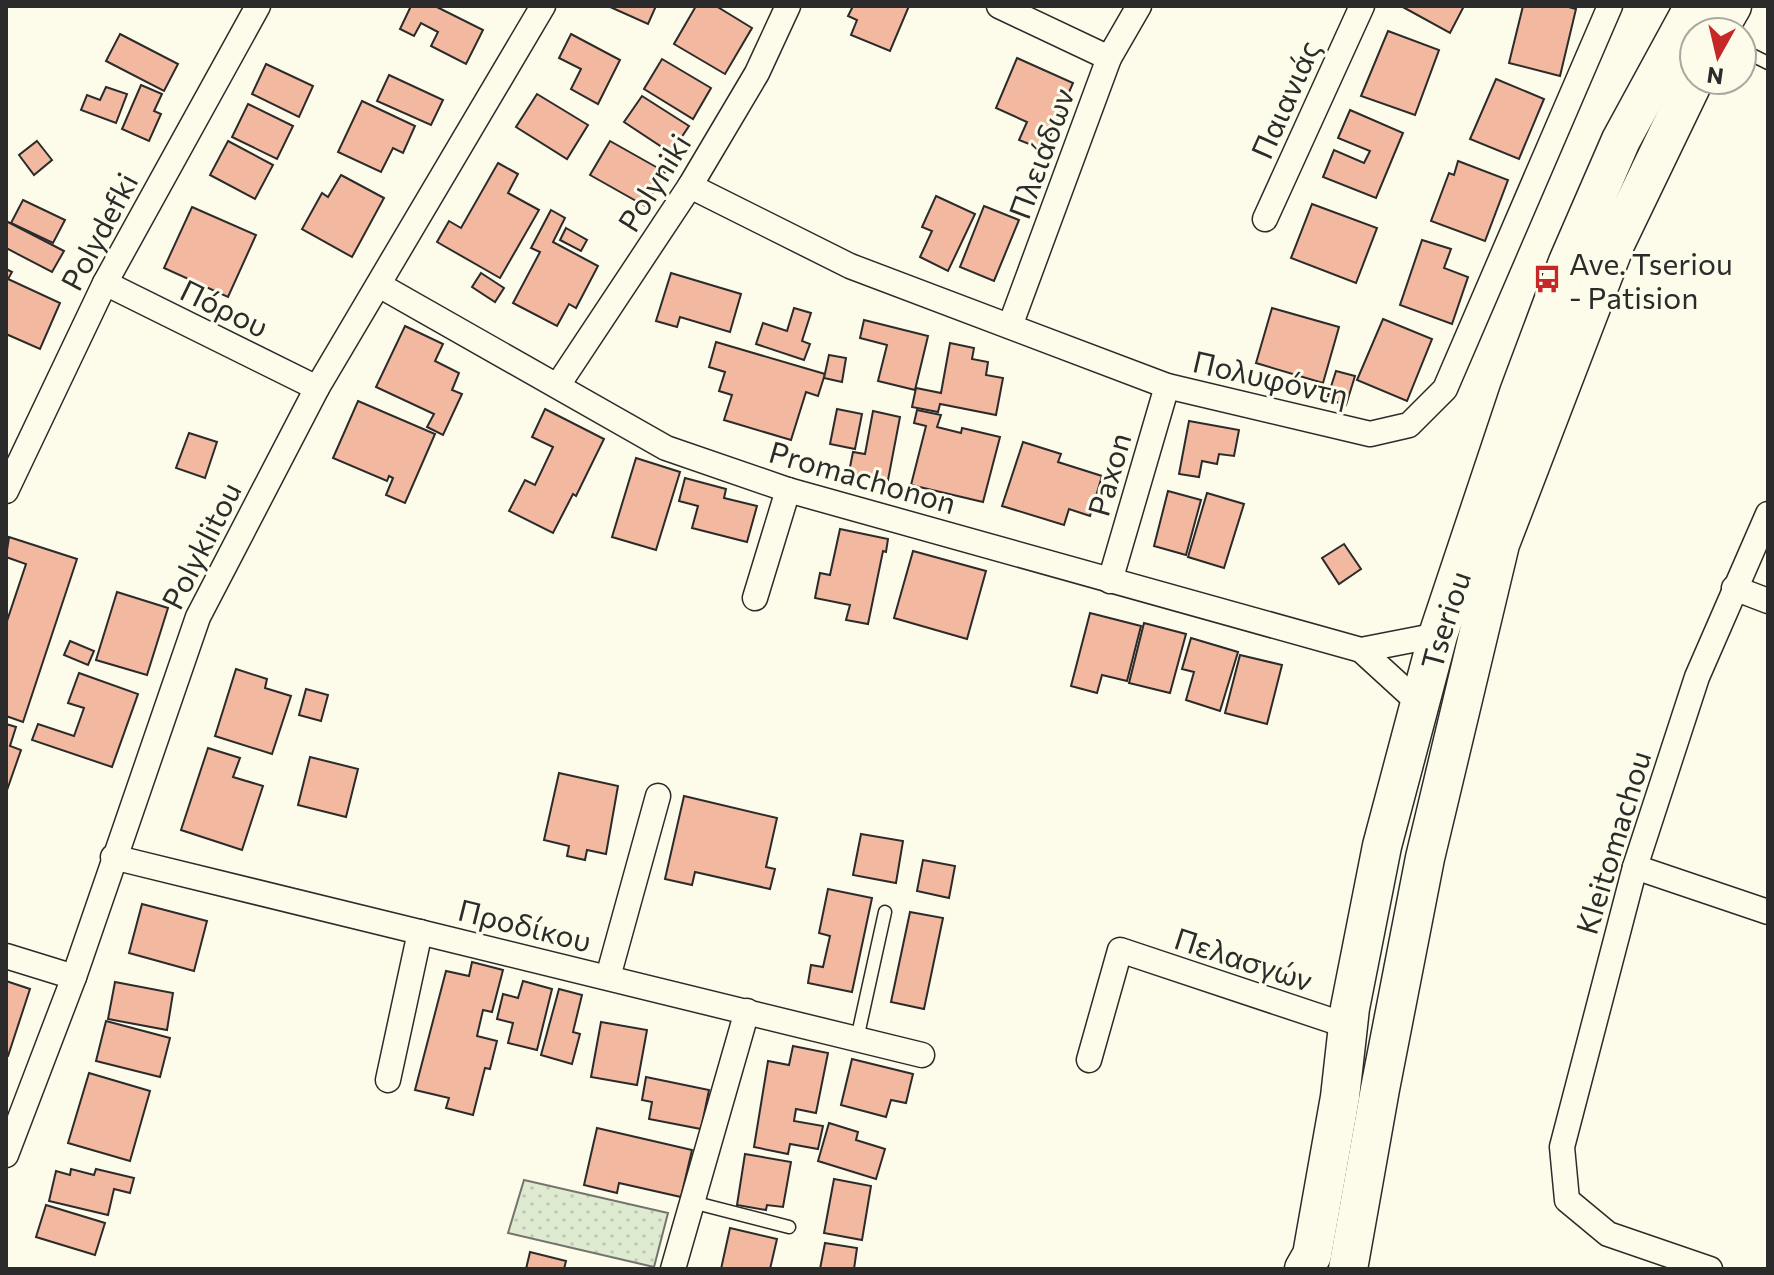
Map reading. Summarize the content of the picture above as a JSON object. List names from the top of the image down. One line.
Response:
{"streets":{"main road":["Tseriou"],"street":["Παιανιάς","Πλειάδων","Polyniki","Polydefki","Πόρου","Πολυφόντη","Paxon","Promachonon","Polyklitou","Kleitomachou","Προδίκου","Πελασγών"]},"crossings":[["Πλειάδων","Πολυφόντη"],["Polyniki","Πολυφόντη"],["Polyniki","Promachonon"],["Polydefki","Πόρου"],["Πόρου","Polyklitou"],["Πολυφόντη","Paxon"],["Paxon","Promachonon"],["Promachonon","Polyklitou"],["Promachonon","Tseriou"],["Polyklitou","Προδίκου"],["Tseriou","Πελασγών"]],"places":{"bus stop":["Ave. Tseriou - Patision"]},"north":"bottom"}
